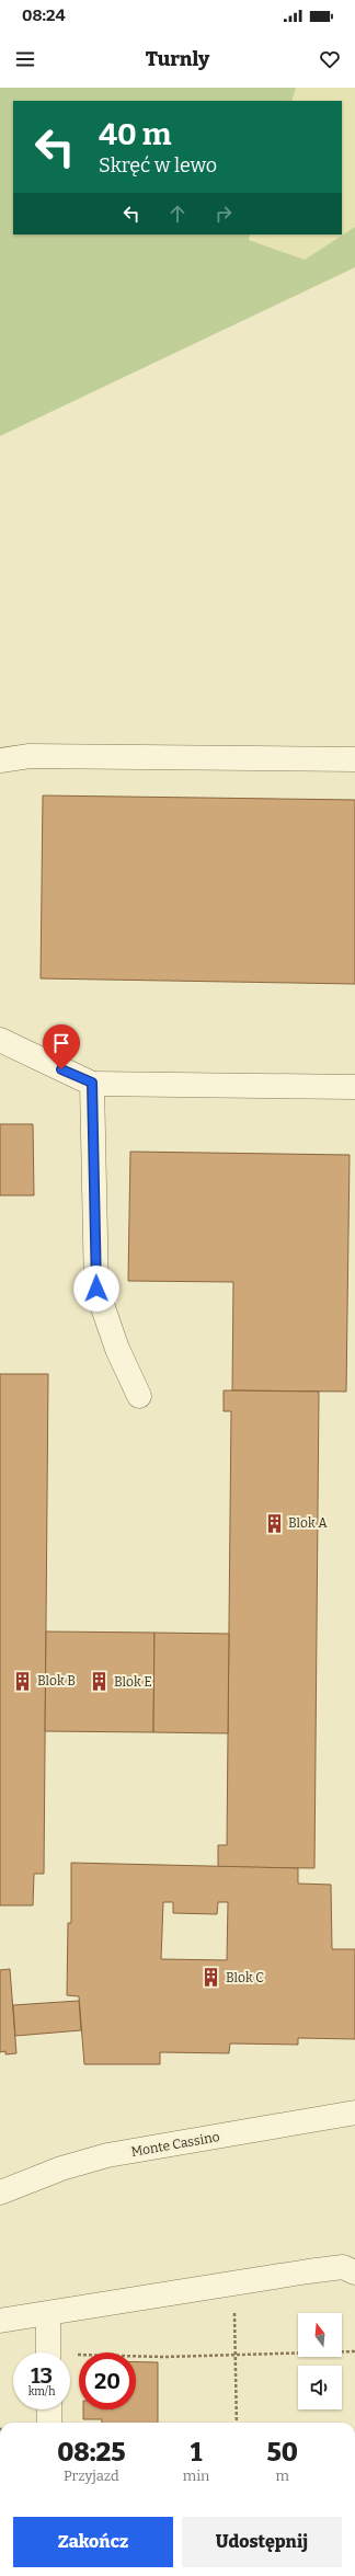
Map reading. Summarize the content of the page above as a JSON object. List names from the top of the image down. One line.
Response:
{"streets":{"street":["Monte Cassino"]},"places":{"building":["Blok A","Blok B","Blok E","Blok C"]},"north":"top","page":{"status":"08:24","header":"Turnly","turn":["40 m","Skręć w lewo"],"speed":"13 km/h","limit":"20","eta":["08:25","Przyjazd","1","min","50","m"],"buttons":["Zakończ","Udostępnij"]}}
